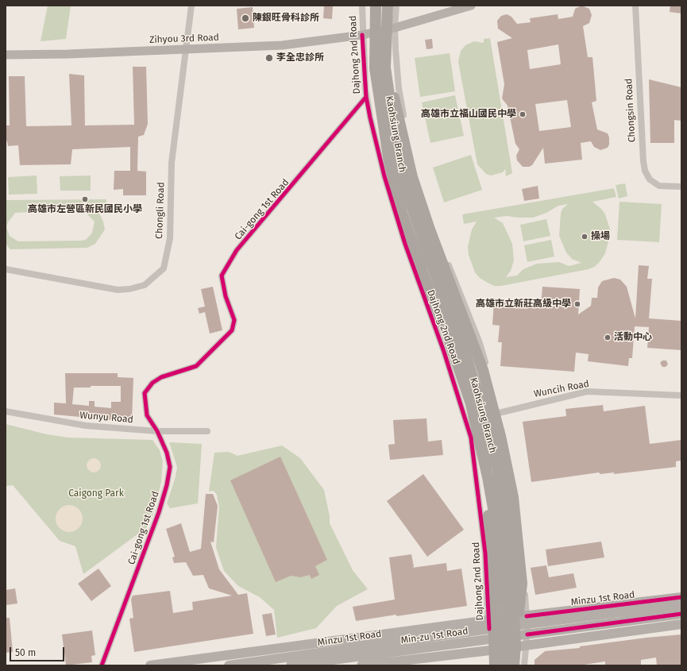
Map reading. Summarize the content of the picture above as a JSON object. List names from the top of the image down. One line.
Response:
{"streets":{"highway":["Kaohsiung Branch"],"main road":["Minzu 1st Road","Min-zu 1st Road"],"street":["Zihyou 3rd Road","Dajhong 2nd Road","Chongsin Road","Cai-gong 1st Road","Chongli Road","Wuncih Road","Wunyu Road"]},"crossings":[["Zihyou 3rd Road","Dajhong 2nd Road"],["Zihyou 3rd Road","Chongli Road"],["Dajhong 2nd Road","Cai-gong 1st Road"],["Dajhong 2nd Road","Wuncih Road"],["Dajhong 2nd Road","Minzu 1st Road"],["Dajhong 2nd Road","Min-zu 1st Road"],["Cai-gong 1st Road","Wunyu Road"],["Minzu 1st Road","Min-zu 1st Road"]],"parks":["Caigong Park"],"places":["陳銀旺骨科診所","李全忠診所","高雄市立福山國民中學","高雄市左營區新民國民小學","操場","高雄市立新莊高級中學","活動中心"],"scale_bar":"50 m"}
